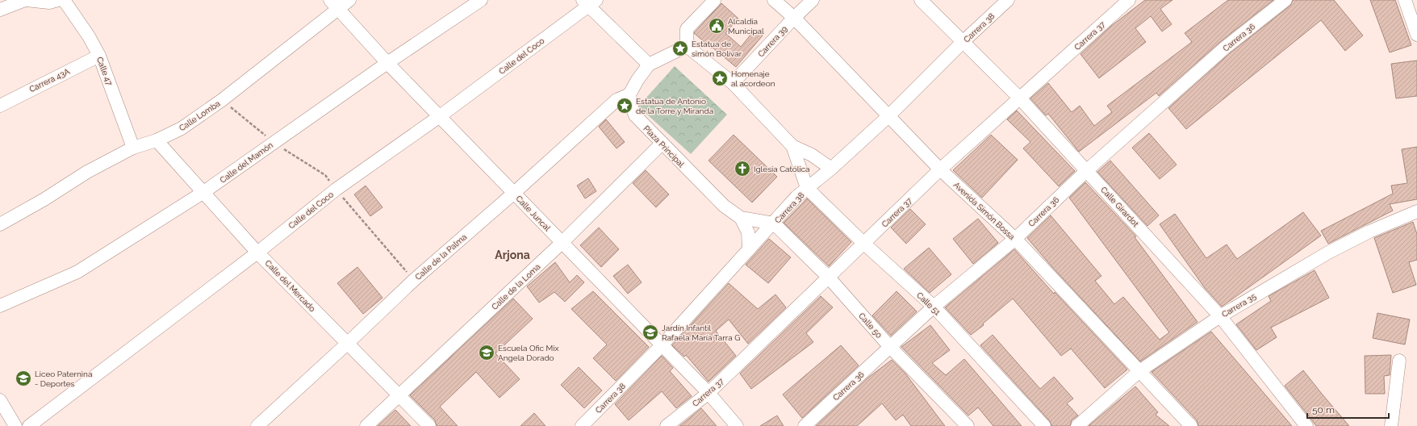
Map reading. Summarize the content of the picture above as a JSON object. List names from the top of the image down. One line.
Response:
{"streets":{"street":["Carrera 38","Carrera 37","Carrera 36","Carrera 39","Calle del Coco","Calle 47","Carrera 43A","Calle Lomba","Plaza Principal","Calle del Mamón","Calle Girardot","Avenida Simón Bossa","Calle Juncal","Calle de la Palma","Calle del Mercado","Calle de la Loma","Calle 51","Carrera 35","Calle 50"]},"crossings":[["Carrera 38","Plaza Principal"],["Carrera 38","Calle Girardot"],["Carrera 38","Avenida Simón Bossa"],["Carrera 38","Calle Juncal"],["Carrera 38","Calle 51"],["Carrera 38","Calle 50"],["Carrera 37","Calle Girardot"],["Carrera 37","Avenida Simón Bossa"],["Carrera 37","Calle Juncal"],["Carrera 37","Calle 51"],["Carrera 37","Calle 50"],["Carrera 36","Calle Girardot"],["Carrera 36","Avenida Simón Bossa"],["Carrera 36","Calle 51"],["Carrera 36","Calle 50"],["Carrera 39","Avenida Simón Bossa"],["Calle del Coco","Calle Juncal"],["Calle del Coco","Calle del Mercado"],["Calle 47","Carrera 43A"],["Calle 47","Calle Lomba"],["Calle Lomba","Calle Juncal"],["Calle Lomba","Calle del Mercado"],["Plaza Principal","Calle de la Palma"],["Plaza Principal","Calle de la Loma"],["Plaza Principal","Calle 50"],["Calle del Mamón","Calle Juncal"],["Calle del Mamón","Calle del Mercado"],["Calle Girardot","Carrera 35"],["Avenida Simón Bossa","Carrera 35"],["Calle Juncal","Calle de la Palma"],["Calle Juncal","Calle de la Loma"],["Calle de la Palma","Calle del Mercado"],["Calle del Mercado","Calle de la Loma"]],"districts":["Arjona"],"places":{"public building":["Alcaldía Municipal"],"place":["Estatua de simón Bolívar","Homenaje al acordeon","Estatua de Antonio de la Torre y Miranda"],"church":["Iglesia Católica"],"school or university":["Jardín Infantil Rafaela María Tarra G","Escuela Ofic Mix Angela Dorado","Liceo Paternina - Deportes"]},"scale_bar":"50 m"}
